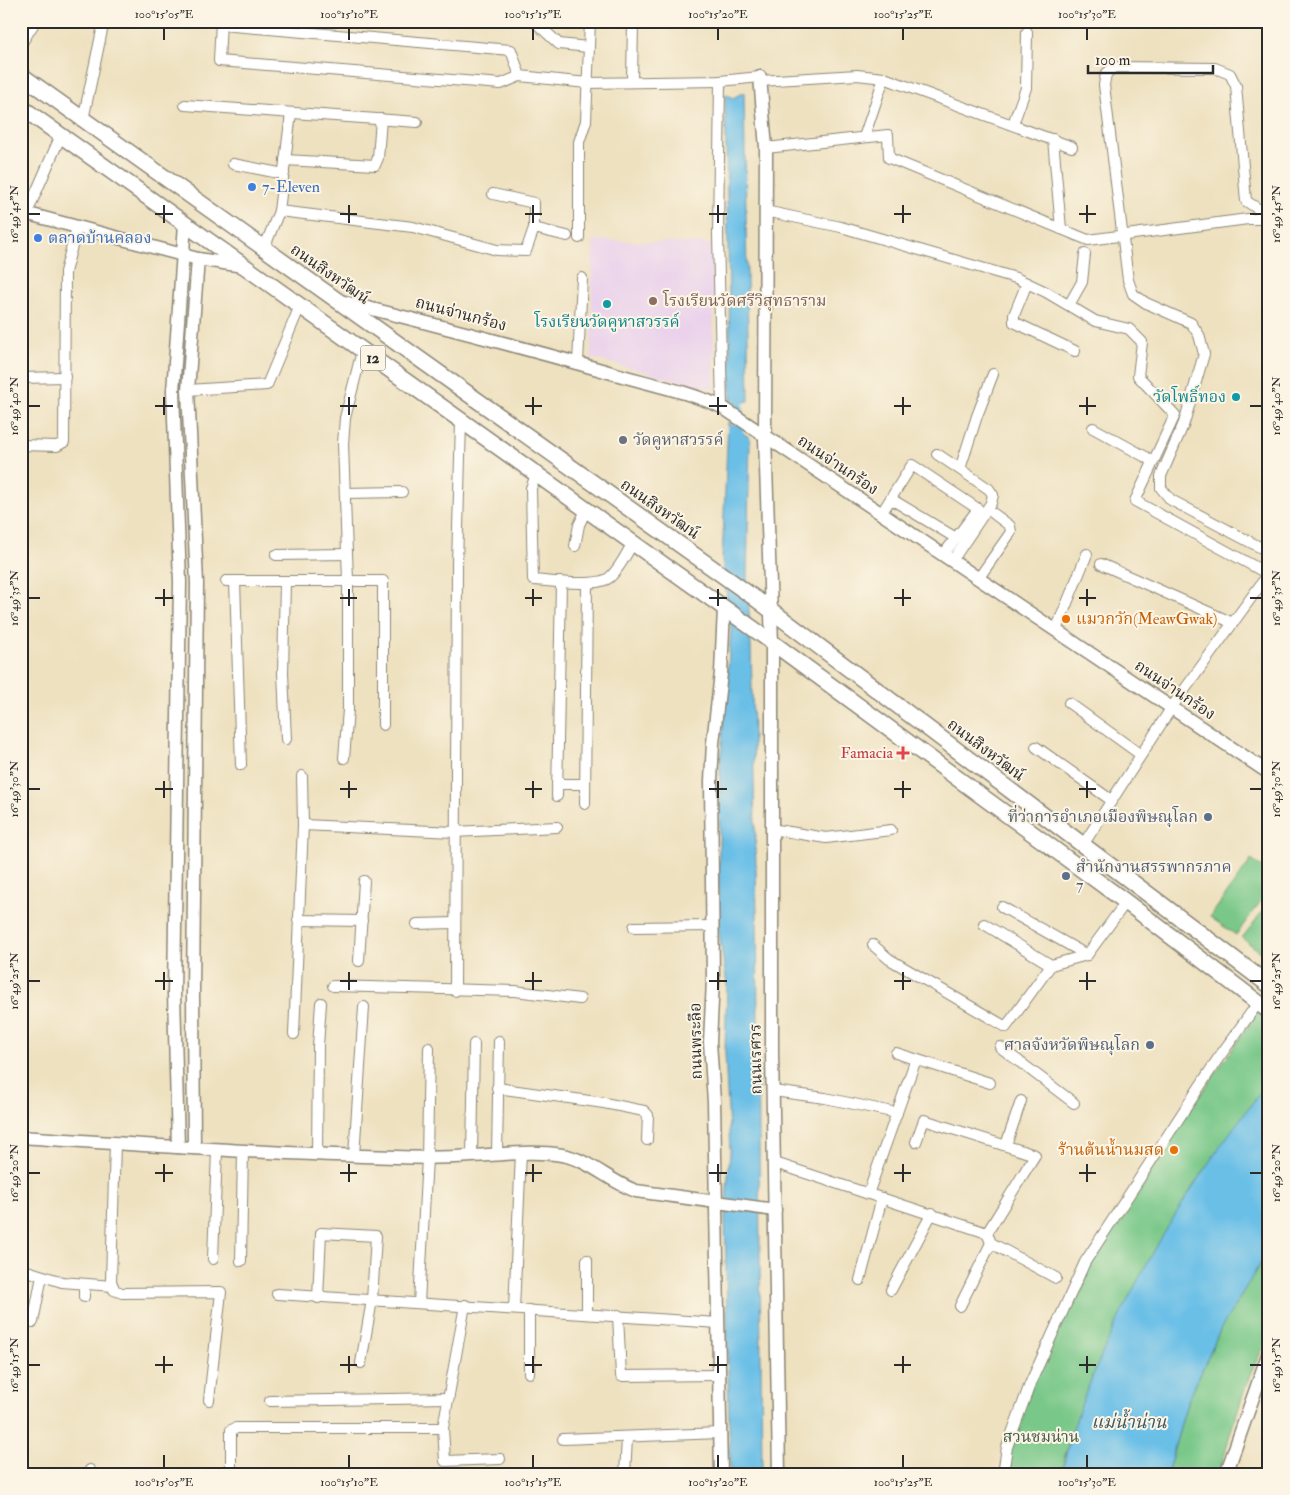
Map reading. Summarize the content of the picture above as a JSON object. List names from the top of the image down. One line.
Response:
{"streets":{"main road":["ถนนสิงหวัฒน์","12"],"street":["ถนนจ่านกร้อง","ถนนพระลือ","ถนนเรศวร"]},"crossings":[["ถนนสิงหวัฒน์","ถนนจ่านกร้อง"],["ถนนสิงหวัฒน์","ถนนเรศวร"],["ถนนจ่านกร้อง","ถนนเรศวร"],["12","ถนนพระลือ"],["12","ถนนเรศวร"]],"water":["แม่น้ำน่าน"],"parks":["สวนชมน่าน"],"places":{"other":["7-Eleven","ตลาดบ้านคลอง","โรงเรียนวัดศรีวิสุทธาราม","โรงเรียนวัดคูหาสวรรค์","วัดโพธิ์ทอง","วัดคูหาสวรรค์","แมวกวัก(MeawGwak)","ที่ว่าการอำเภอเมืองพิษณุโลก","สำนักงานสรรพากรภาค 7","ศาลจังหวัดพิษณุโลก","ร้านต้นน้ำนมสด"],"health":["Famacia"]},"scale_bar":"100 m","coordinates":["100°15'05\"E","100°15'10\"E","100°15'15\"E","100°15'20\"E","100°15'25\"E","100°15'30\"E","16°49'45\"N","16°49'40\"N","16°49'35\"N","16°49'30\"N","16°49'25\"N","16°49'20\"N","16°49'15\"N"]}
